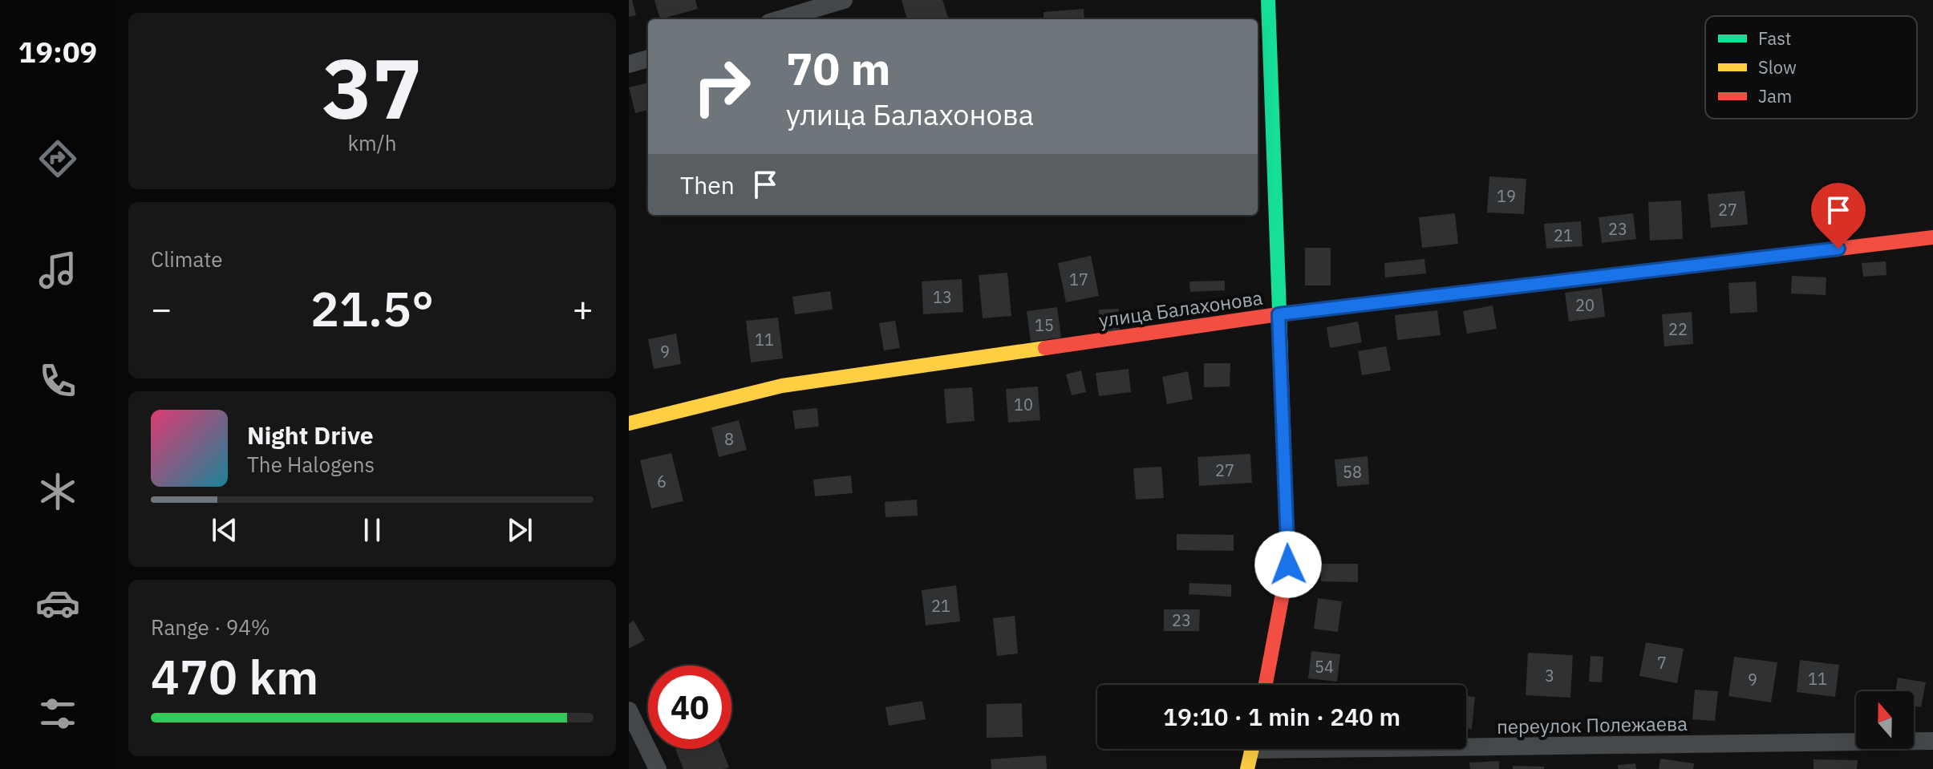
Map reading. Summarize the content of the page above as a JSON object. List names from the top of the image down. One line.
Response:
{"streets":{"street":["улица Балахонова","переулок Полежаева"]},"house_numbers":["19","27","23","21","17","13","20","15","22","11","9","10","8","27","58","6","21","23","7","54","3","11","9"],"legend":["Fast","Slow","Jam"],"north":"top","page":{"tabs":"19:09","tile":[["37","km/h"],"Climate",["Range · 94%","470 km"]],"turn":["70 m","улица Балахонова"],"then":"Then","heat":["−","21.5°","+"],"song":["Night Drive","The Halogens"],"limit":"40","trip":"19:10 · 1 min · 240 m"}}
